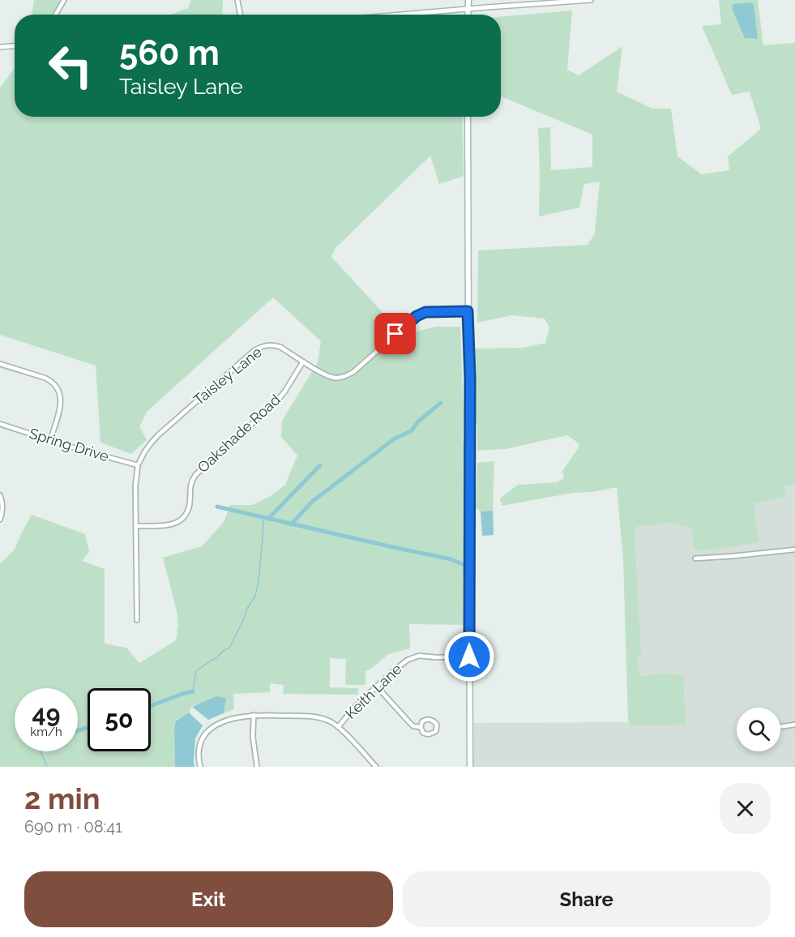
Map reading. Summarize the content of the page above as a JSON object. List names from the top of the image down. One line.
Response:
{"streets":{"street":["Taisley Lane","Oakshade Road","Spring Drive","Keith Lane"]},"crossings":[["Taisley Lane","Oakshade Road"],["Taisley Lane","Spring Drive"]],"page":{"turn":["560 m","Taisley Lane"],"speed":"49 km/h","limit":"50","heading":["2 min","690 m · 08:41"],"buttons":["Exit","Share"]}}
